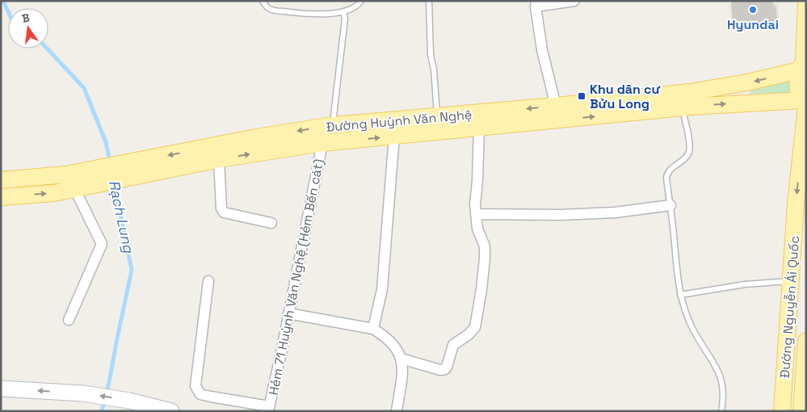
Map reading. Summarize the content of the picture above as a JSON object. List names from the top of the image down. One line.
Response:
{"streets":{"main road":["Đường Huỳnh Văn Nghệ","Đường Nguyễn Ái Quốc"],"street":["Hẻm 71 Huỳnh Văn Nghệ (Hẻm Bến cát)"]},"crossings":[["Đường Huỳnh Văn Nghệ","Hẻm 71 Huỳnh Văn Nghệ (Hẻm Bến cát)"],["Đường Huỳnh Văn Nghệ","Đường Nguyễn Ái Quốc"]],"one_way":["Đường Nguyễn Ái Quốc"],"water":["Rạch Lung"],"places":{"other":["Hyundai"],"transit":["Khu dân cư Bửu Long"]},"north":"top"}
